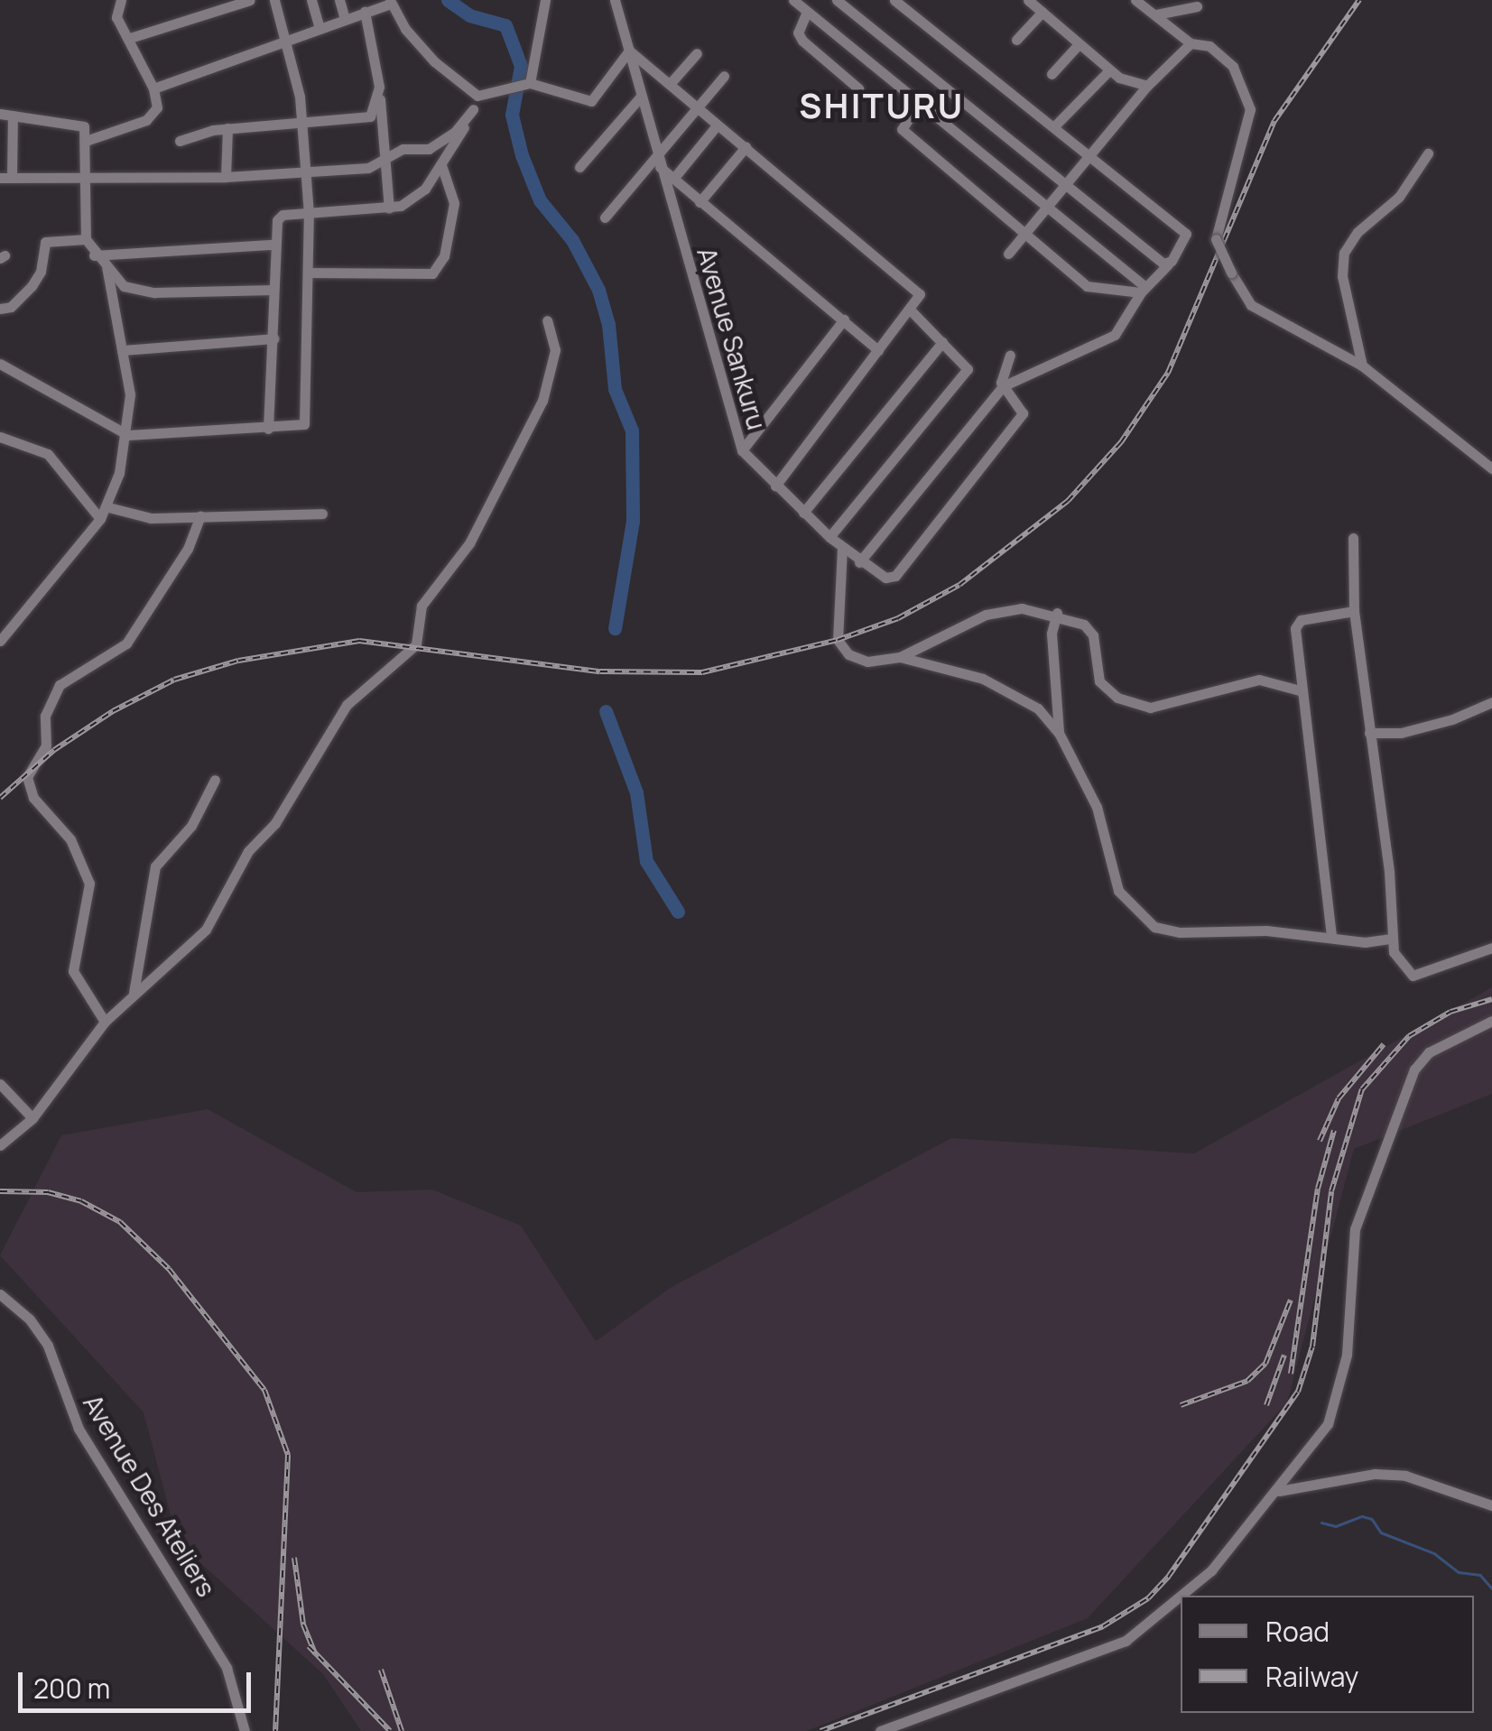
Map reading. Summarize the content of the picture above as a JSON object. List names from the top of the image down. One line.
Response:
{"streets":{"street":["Avenue Sankuru","Avenue Des Ateliers"]},"districts":["SHITURU"],"legend":["Road","Railway"],"scale_bar":"200 m"}
